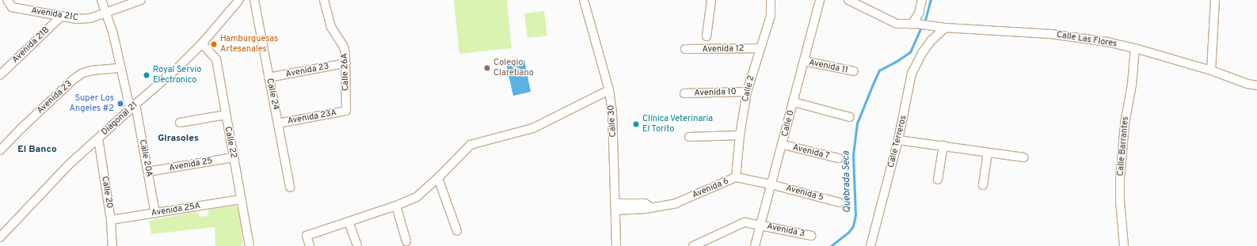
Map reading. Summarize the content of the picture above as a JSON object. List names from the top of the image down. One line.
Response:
{"streets":{"street":["Avenida 21C","Calle Las Flores","Avenida 21B","Avenida 12","Avenida 11","Avenida 23","Calle 26A","Calle 2","Avenida 10","Calle 24","Avenida 23A","Diagonal 21","Calle 30","Calle 0","Calle Terreros","Calle 22","Calle Barrantes","Avenida 7","Calle 20A","Avenida 25","Avenida 6","Calle 20","Avenida 5","Avenida 25A","Avenida 3"]},"crossings":[["Avenida 21C","Avenida 21B"],["Avenida 21C","Calle 20A"],["Calle Las Flores","Calle Terreros"],["Calle Las Flores","Calle Barrantes"],["Avenida 12","Calle 2"],["Avenida 11","Calle 0"],["Avenida 23","Calle 26A"],["Avenida 23","Calle 24"],["Avenida 23","Calle 20A"],["Calle 26A","Avenida 23A"],["Calle 2","Avenida 10"],["Calle 2","Avenida 6"],["Calle 24","Avenida 23A"],["Diagonal 21","Calle 22"],["Diagonal 21","Calle 20A"],["Diagonal 21","Calle 20"],["Calle 30","Avenida 6"],["Calle 0","Avenida 7"],["Calle 0","Avenida 6"],["Calle 0","Avenida 5"],["Calle 0","Avenida 3"],["Calle 22","Avenida 25"],["Calle 22","Avenida 25A"],["Calle 20A","Avenida 25"],["Calle 20A","Avenida 25A"],["Avenida 6","Avenida 5"],["Calle 20","Avenida 25A"]],"districts":["Girasoles","El Banco"],"water":["Quebrada Seca"],"places":["Hamburguesas Artesanales","Colegio Claretiano","Royal Servio Electronico","Super Los Angeles #2","Clínica Veterinaria El Torito"]}
